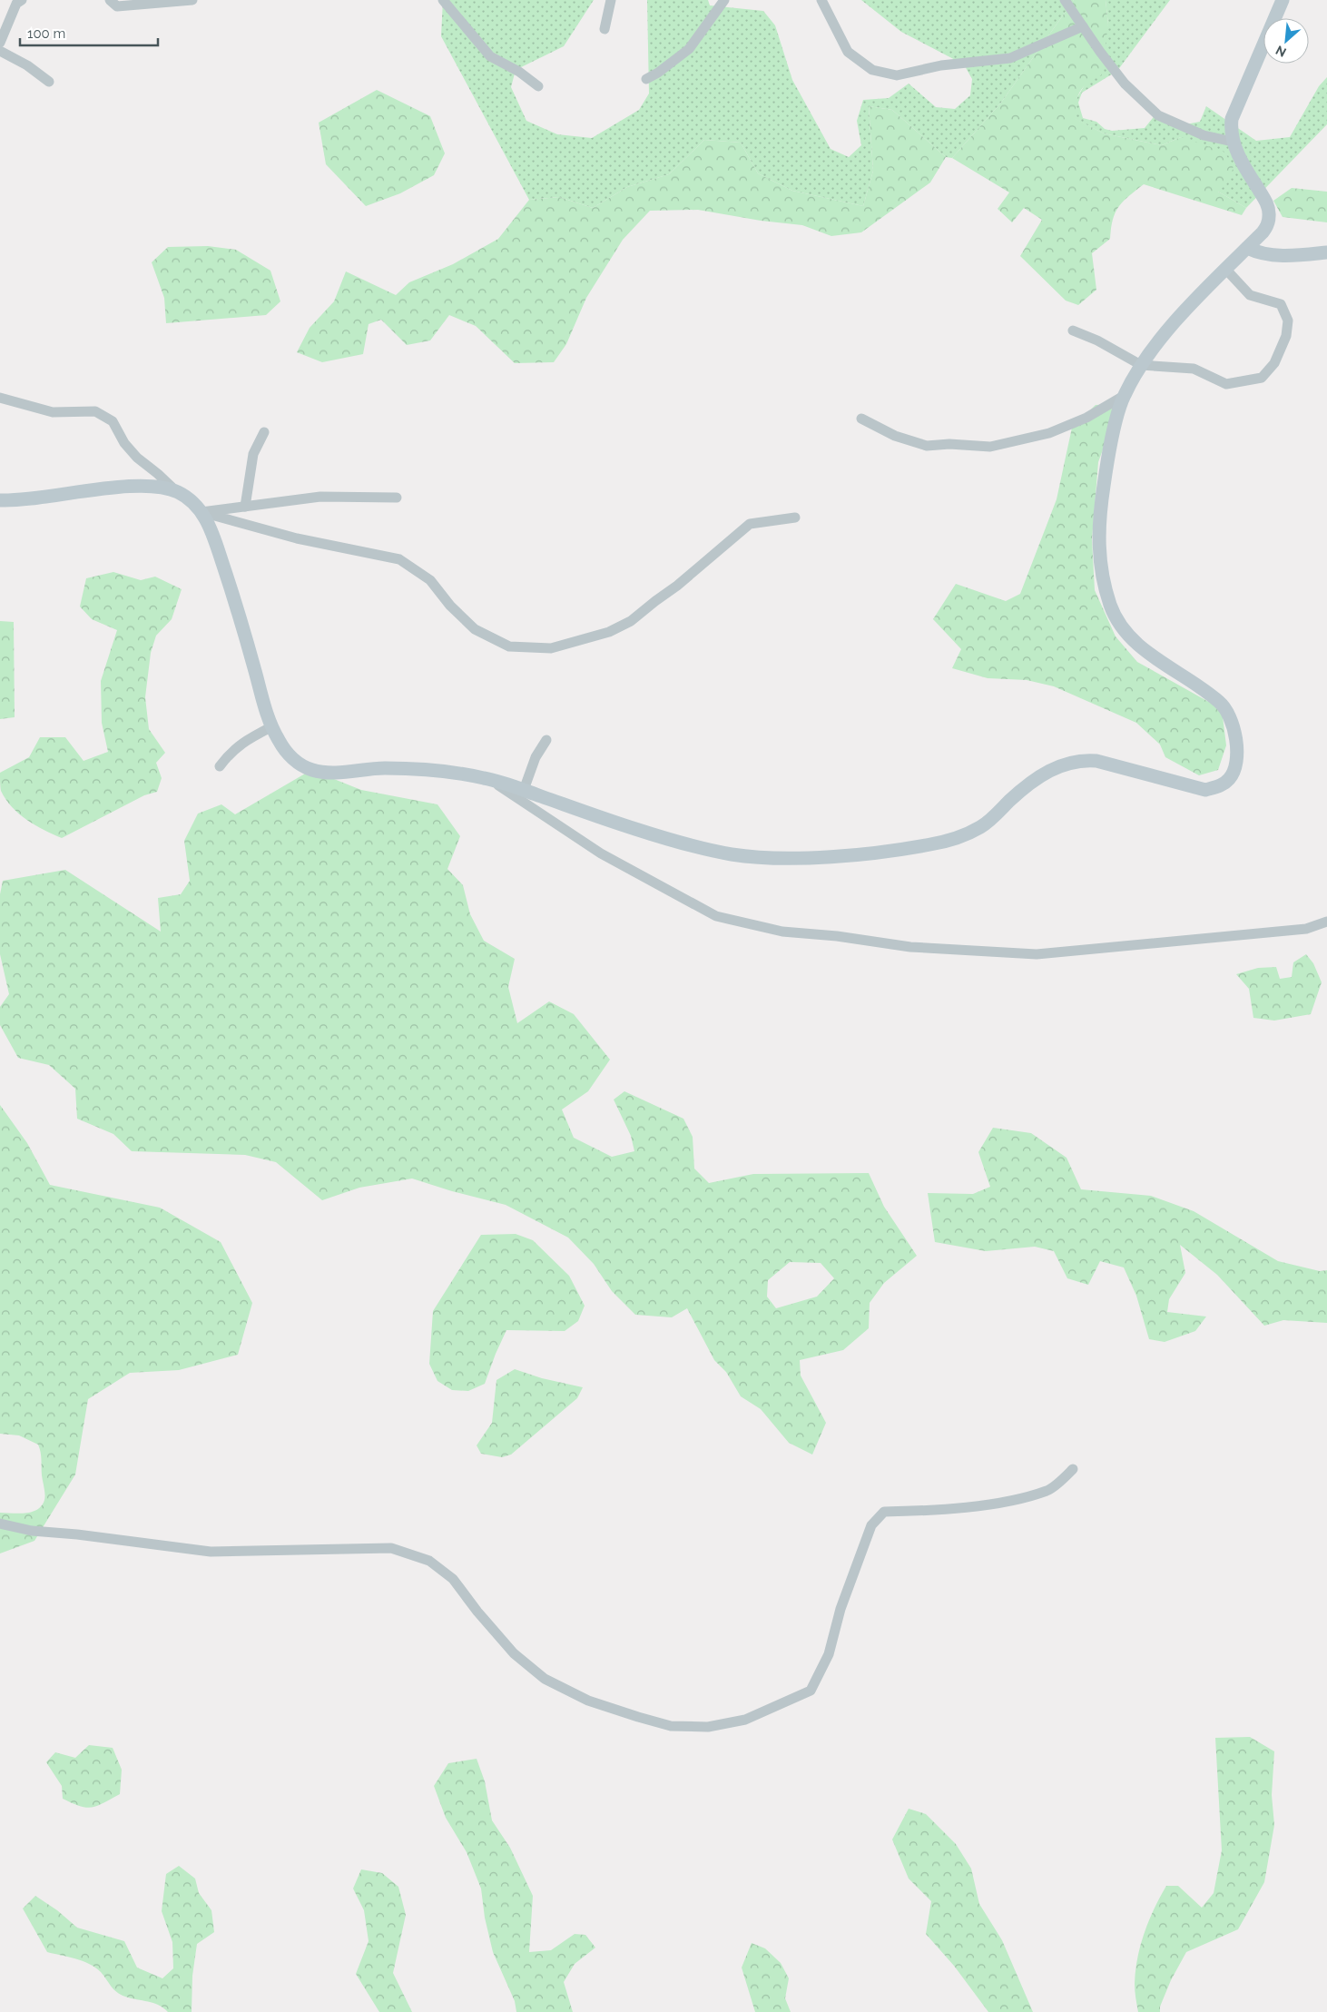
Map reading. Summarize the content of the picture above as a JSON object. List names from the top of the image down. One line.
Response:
{"scale_bar":"100 m","north":"bottom left"}
